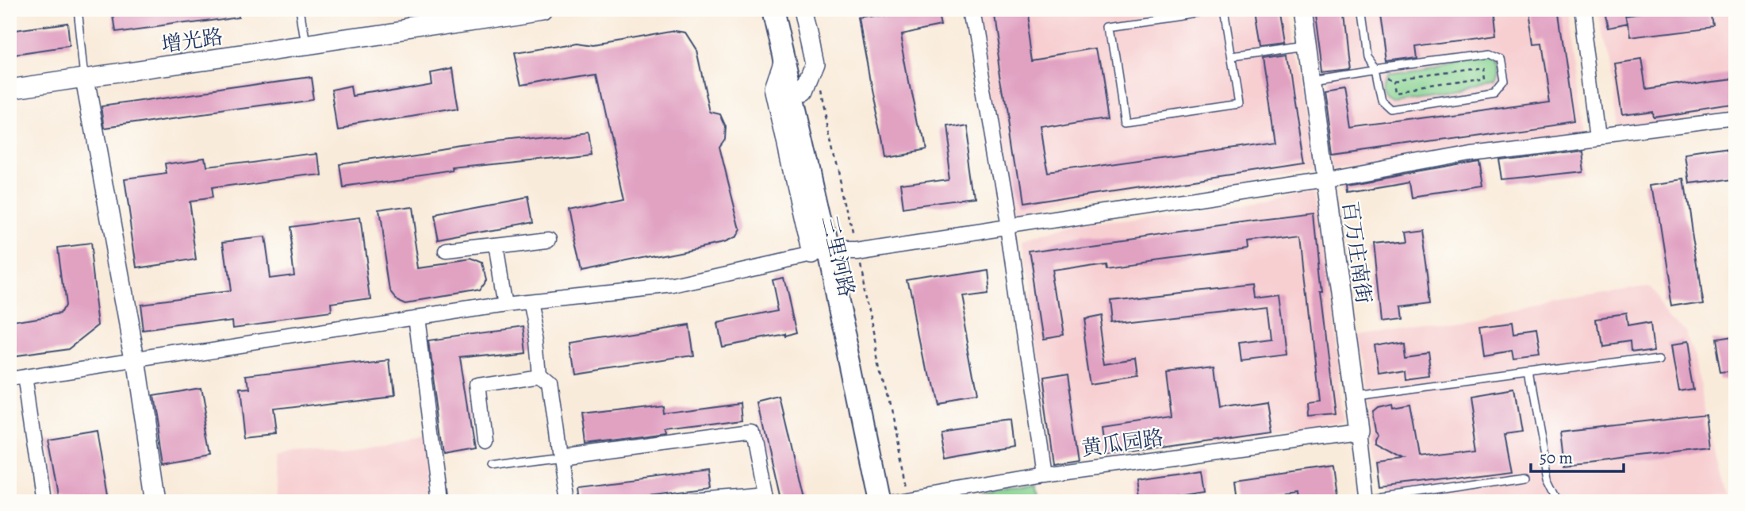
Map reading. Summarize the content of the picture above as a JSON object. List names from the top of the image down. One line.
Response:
{"streets":{"main road":["三里河路"],"street":["增光路","百万庄南街","黄瓜园路"]},"crossings":[["百万庄南街","黄瓜园路"],["三里河路","黄瓜园路"]],"scale_bar":"50 m"}
